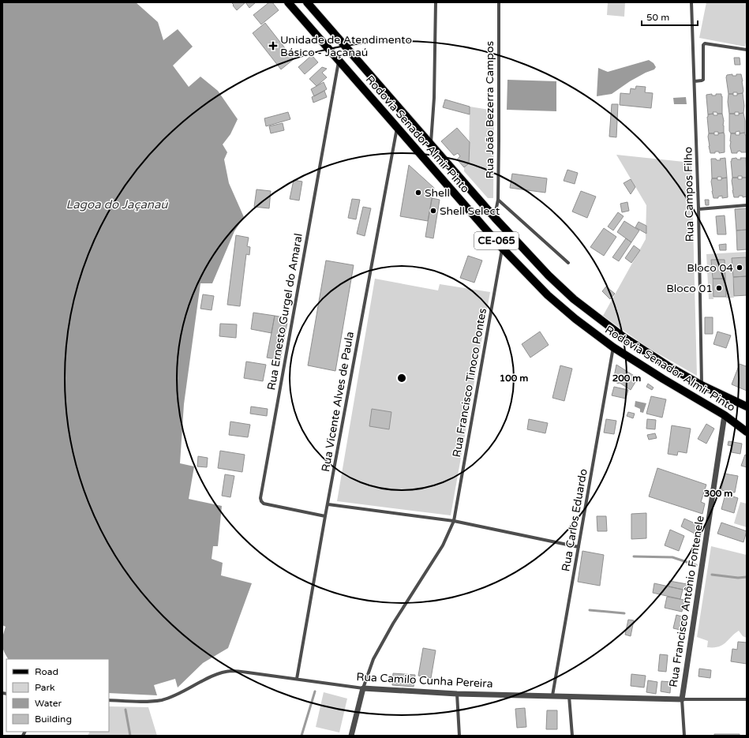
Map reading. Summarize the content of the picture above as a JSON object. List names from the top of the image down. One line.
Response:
{"streets":{"main road":["Rodovia Senador Almir Pinto","CE-065"],"street":["Rua João Bezerra Campos","Rua Campos Filho","Rua Ernesto Gurgel do Amaral","Rua Francisco Tinoco Pontes","Rua Vicente Alves de Paula","Rua Carlos Eduardo","Rua Francisco Antônio Fontenele","Rua Camilo Cunha Pereira"]},"crossings":[["Rua João Bezerra Campos","Rodovia Senador Almir Pinto"],["Rodovia Senador Almir Pinto","Rua Campos Filho"],["Rodovia Senador Almir Pinto","Rua Ernesto Gurgel do Amaral"],["Rodovia Senador Almir Pinto","Rua Francisco Tinoco Pontes"],["Rodovia Senador Almir Pinto","Rua Vicente Alves de Paula"],["Rodovia Senador Almir Pinto","Rua Carlos Eduardo"],["Rodovia Senador Almir Pinto","Rua Francisco Antônio Fontenele"],["Rua Ernesto Gurgel do Amaral","Rua Vicente Alves de Paula"],["Rua Francisco Tinoco Pontes","Rua Camilo Cunha Pereira"],["Rua Vicente Alves de Paula","Rua Camilo Cunha Pereira"],["Rua Carlos Eduardo","Rua Camilo Cunha Pereira"],["Rua Francisco Antônio Fontenele","Rua Camilo Cunha Pereira"]],"water":["Lagoa do Jaçanaú"],"places":{"health":["Unidade de Atendimento Básico - Jaçanaú"],"other":["Shell","Shell Select","Bloco 04","Bloco 01"]},"legend":["Road","Park","Water","Building"],"scale_bar":"50 m","rings":["100 m","200 m","300 m"]}
